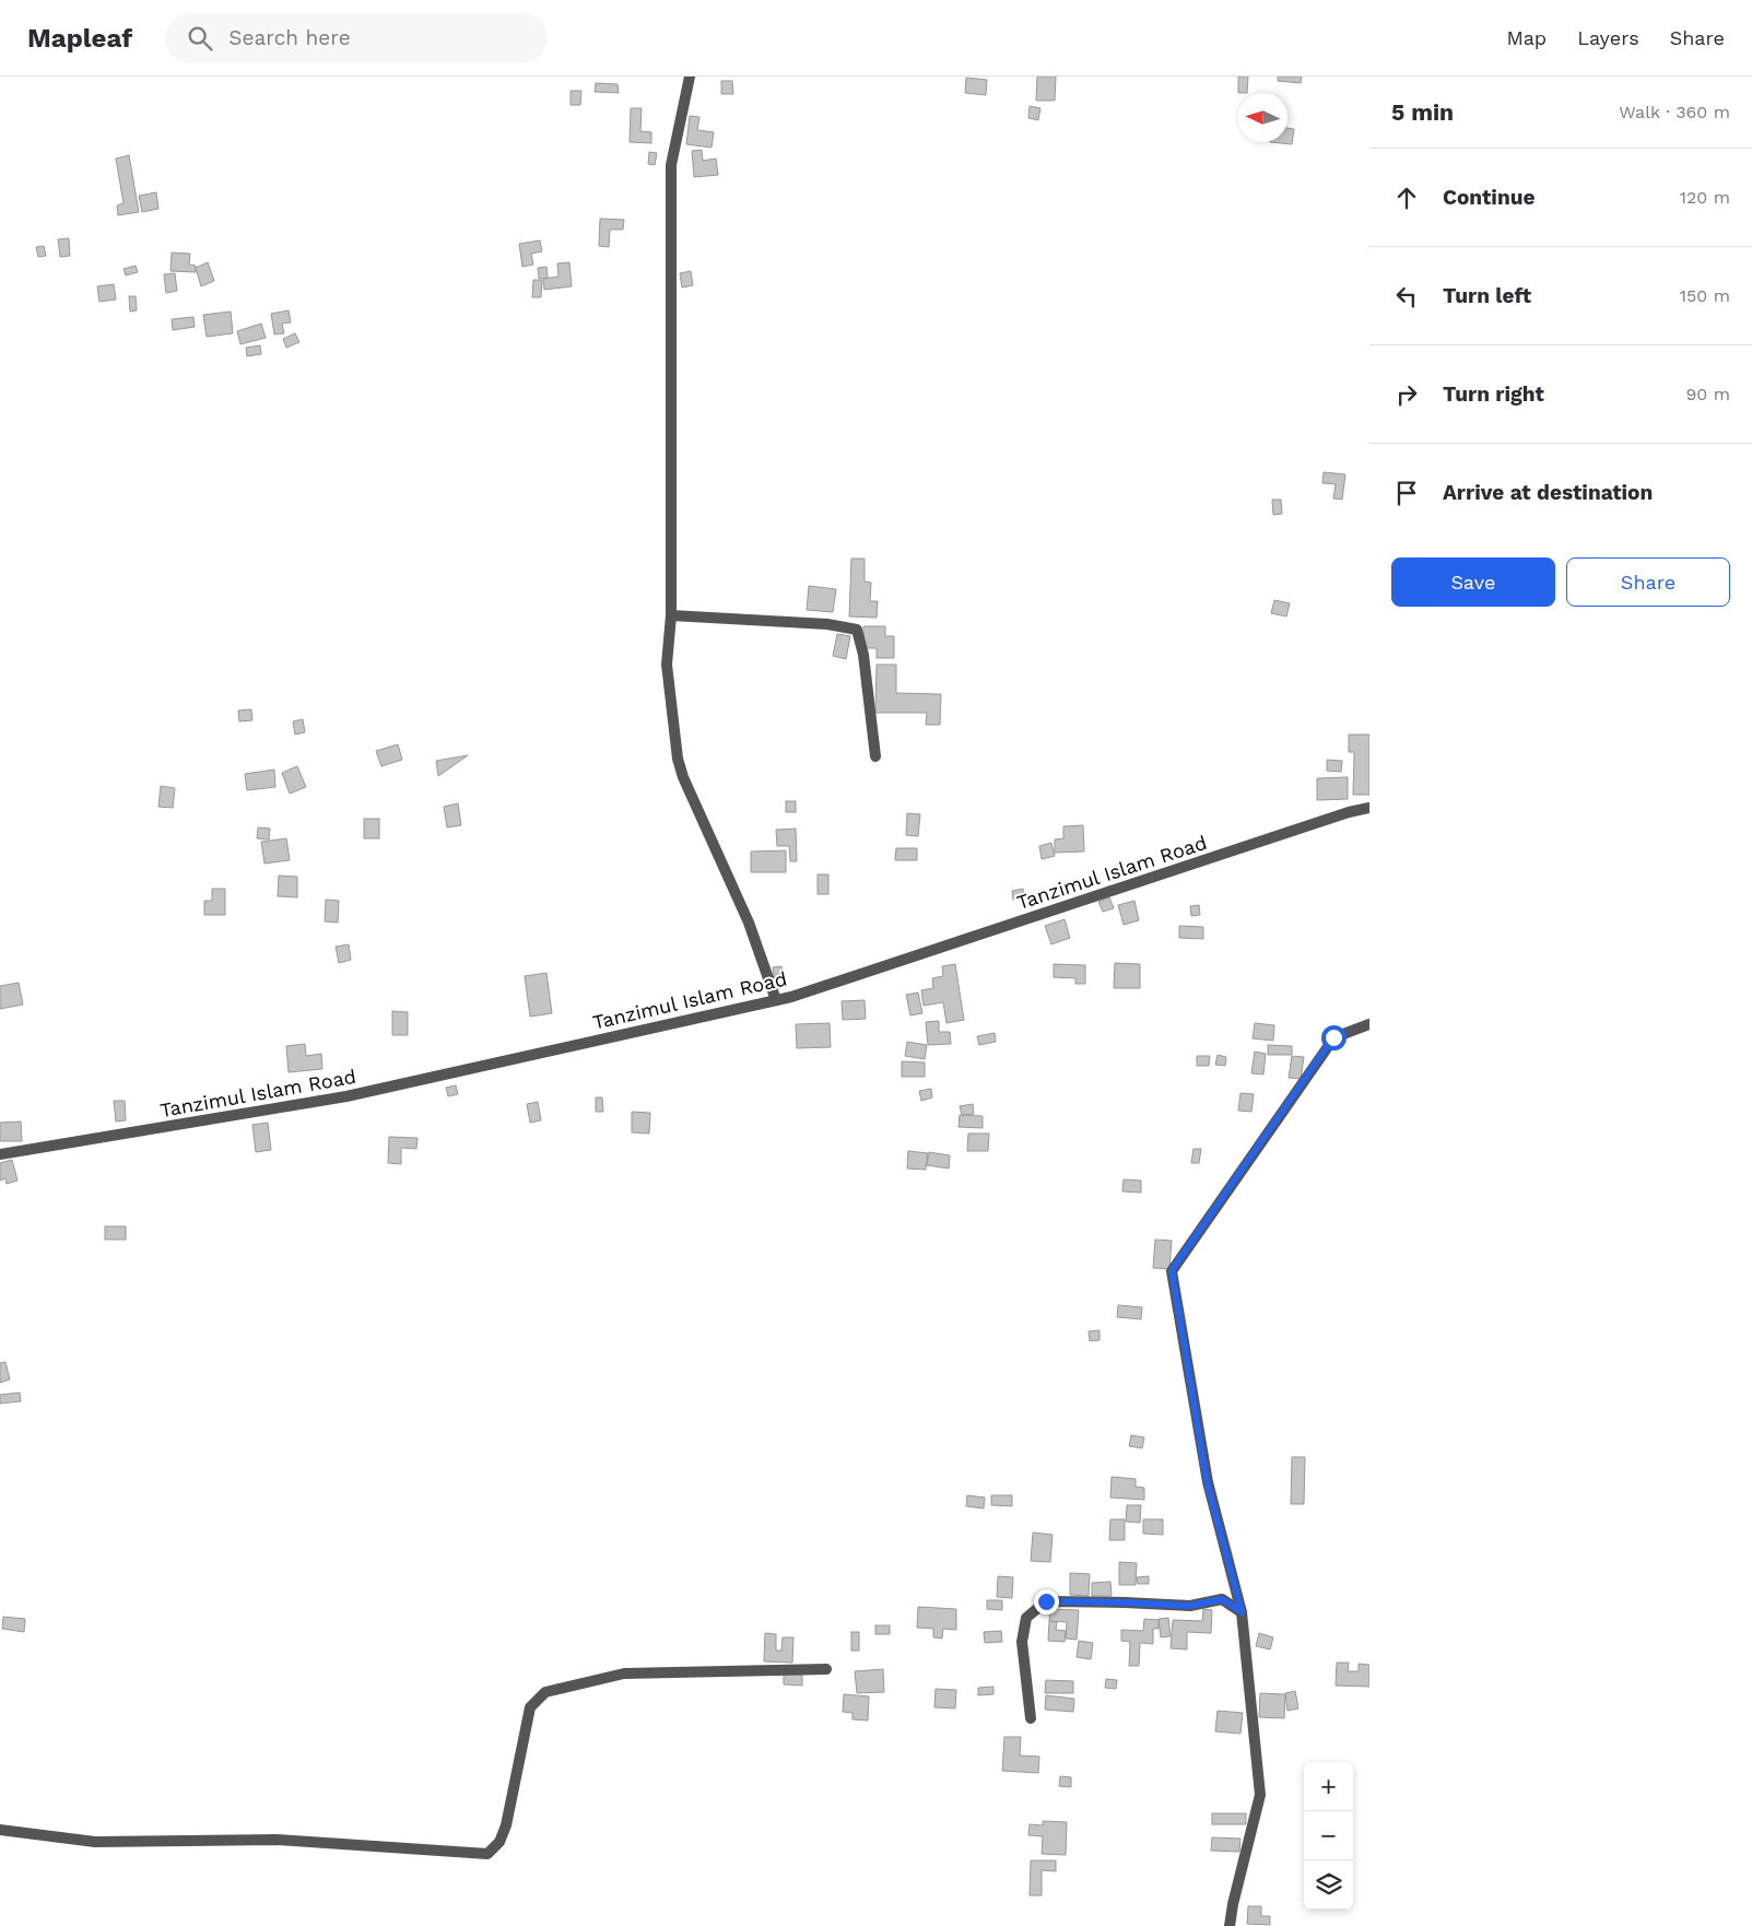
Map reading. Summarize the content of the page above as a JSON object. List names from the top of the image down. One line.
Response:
{"streets":{"street":["Tanzimul Islam Road"]},"north":"left","page":{"header":"Mapleaf","search":"Search here","nav":["Map","Layers","Share"],"heading":["5 min","Walk · 360 m"],"list":[["Continue","120 m"],["Turn left","150 m"],["Turn right","90 m"],"Arrive at destination"],"buttons":["Save","Share"],"map_buttons":["+","−"]}}
